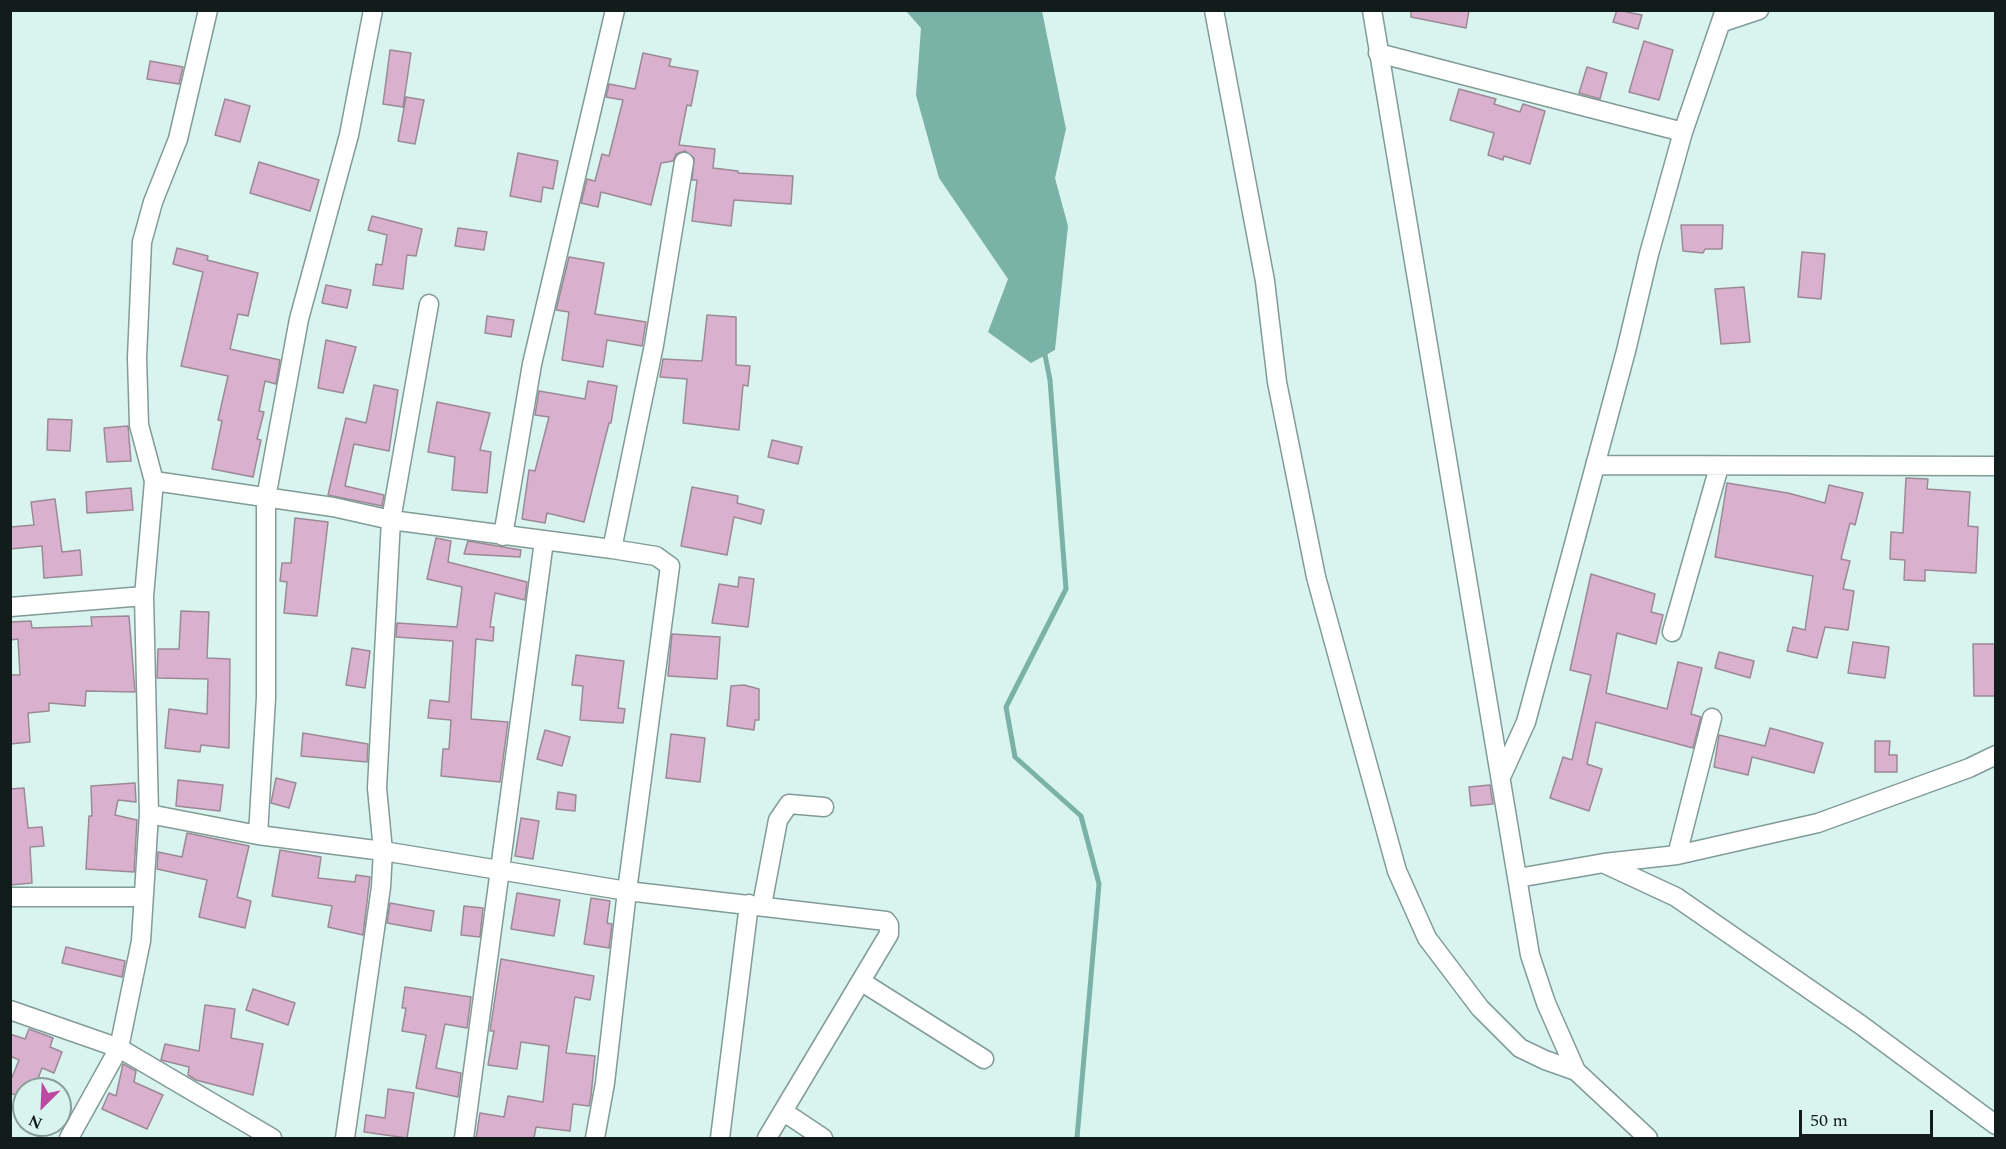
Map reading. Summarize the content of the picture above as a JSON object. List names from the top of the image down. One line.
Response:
{"scale_bar":"50 m","north":"bottom left"}
